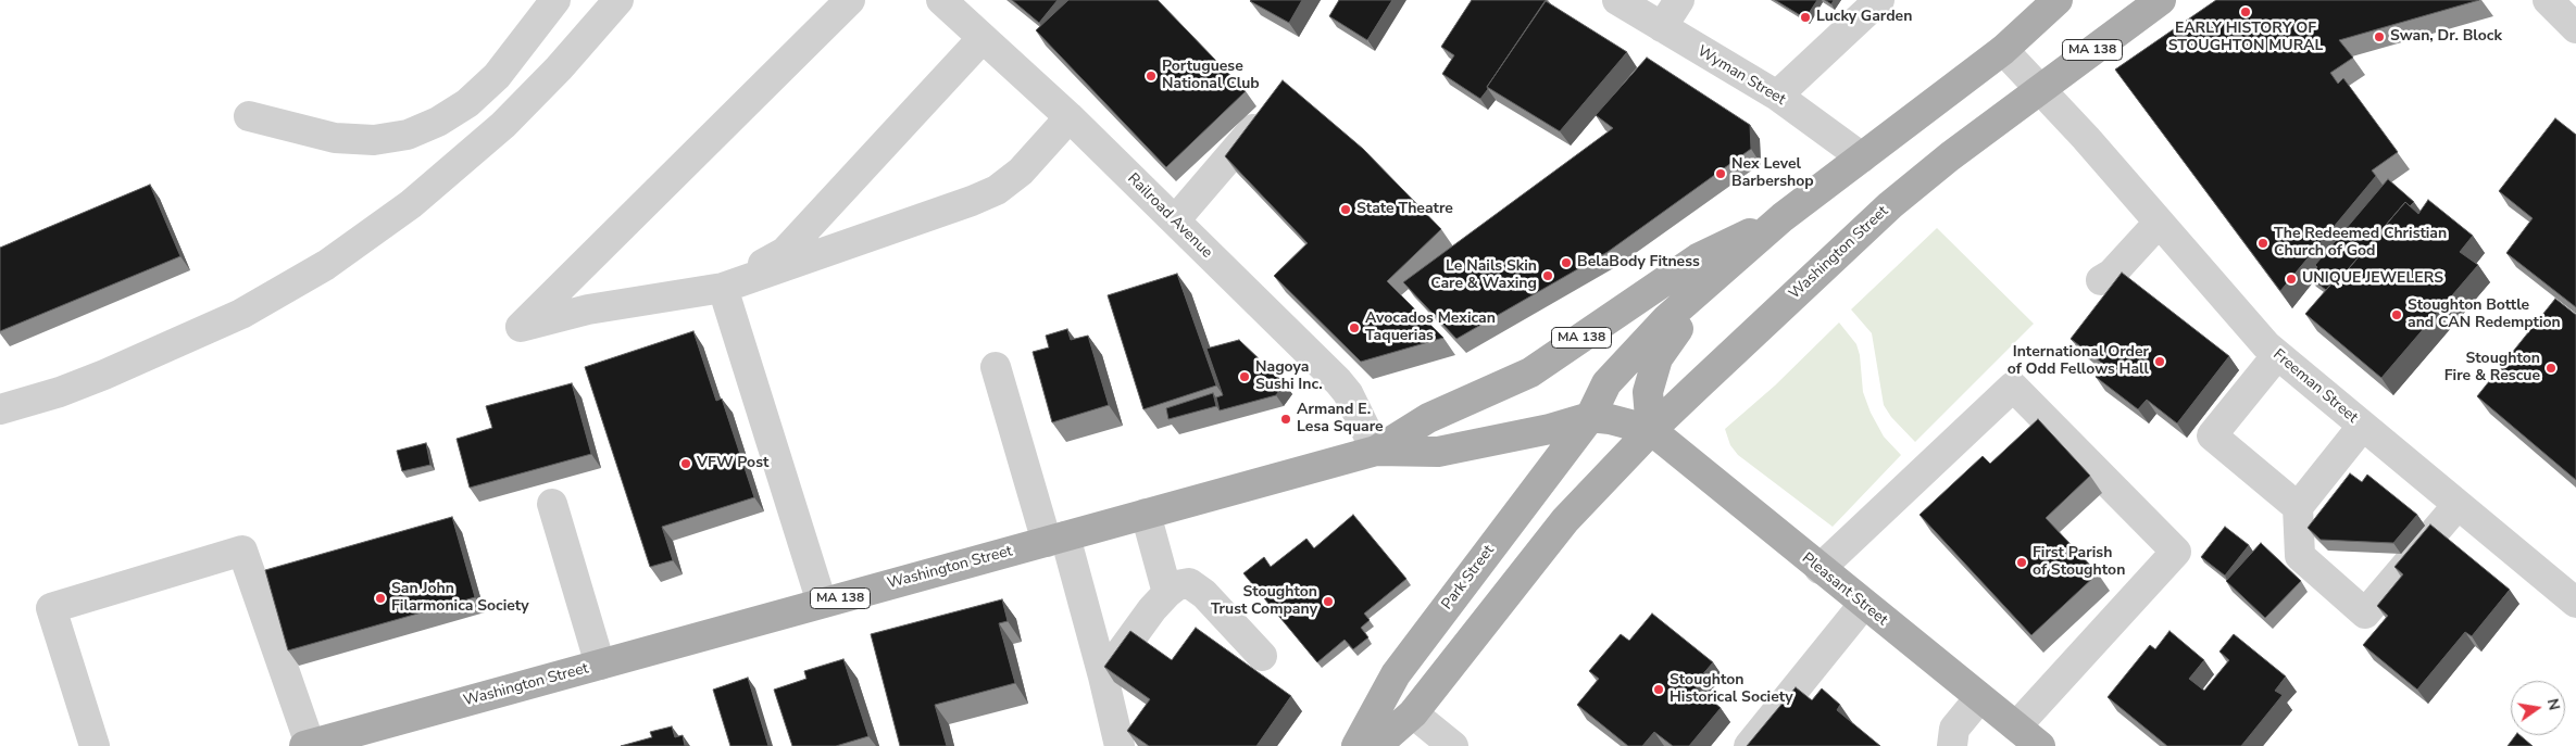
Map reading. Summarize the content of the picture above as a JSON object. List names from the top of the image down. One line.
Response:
{"streets":{"main road":["MA 138","Washington Street","Park Street","Pleasant Street"],"street":["Wyman Street","Railroad Avenue","Freeman Street"]},"crossings":[["Wyman Street","Washington Street"],["Railroad Avenue","Washington Street"],["Washington Street","Freeman Street"],["Washington Street","Park Street"],["Washington Street","Pleasant Street"]],"places":["EARLY HISTORY OF STOUGHTON MURAL","Lucky Garden","Swan, Dr. Block","Portuguese National Club","Nex Level Barbershop","State Theatre","The Redeemed Christian Church of God","BelaBody Fitness","Le Nails Skin Care & Waxing","UNIQUE JEWELERS","Stoughton Bottle and CAN Redemption","Avocados Mexican Taquerias","International Order of Odd Fellows Hall","Stoughton Fire & Rescue","Nagoya Sushi Inc.","Armand E. Lesa Square","VFW Post","First Parish of Stoughton","San John Filarmonica Society","Stoughton Trust Company","Stoughton Historical Society"],"north":"right"}
